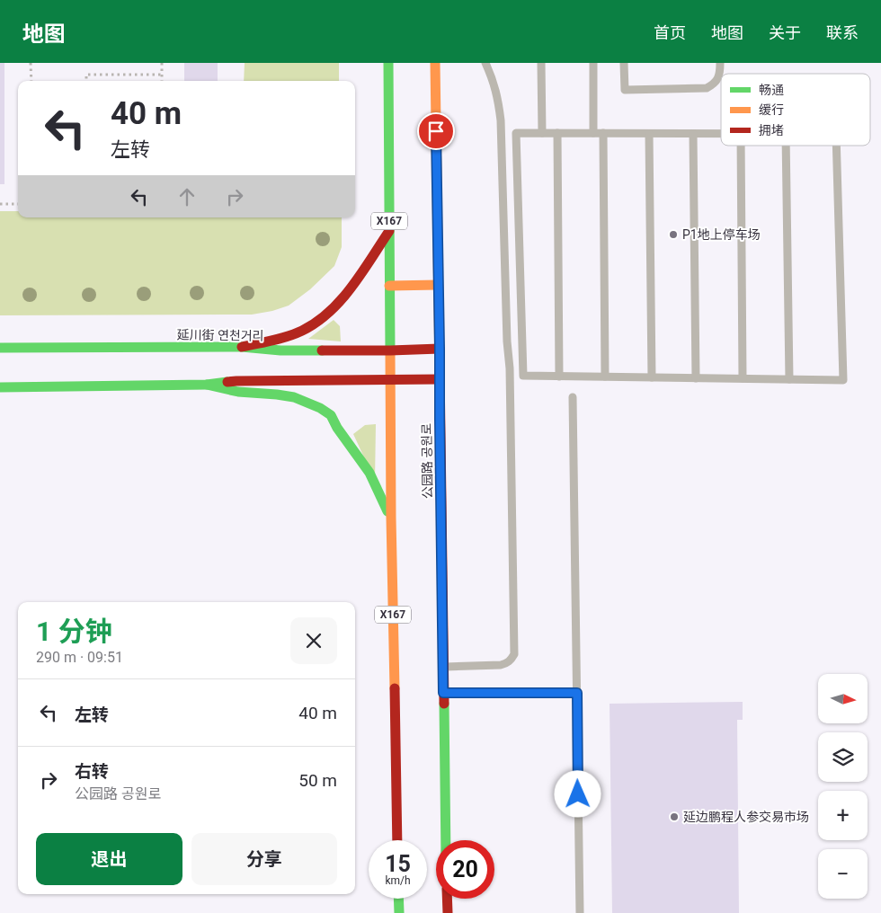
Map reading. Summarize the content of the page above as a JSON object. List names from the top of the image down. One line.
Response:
{"streets":{"main road":["X167","延川街 연천거리","公园路 공원로"]},"crossings":[["X167","延川街 연천거리"],["延川街 연천거리","公园路 공원로"]],"places":["P1地上停车场","延边鹏程人参交易市场"],"legend":["畅通","缓行","拥堵"],"north":"right","page":{"header":"地图","nav":["首页","地图","关于","联系"],"turn":["40 m","左转"],"heading":["1 分钟","290 m · 09:51"],"map_buttons":["+","−"],"list":[{"name":"左转","value":"40 m"},{"name":"右转","note":"公园路 공원로","value":"50 m"}],"buttons":["退出","分享"],"speed":"15 km/h","limit":"20"}}
